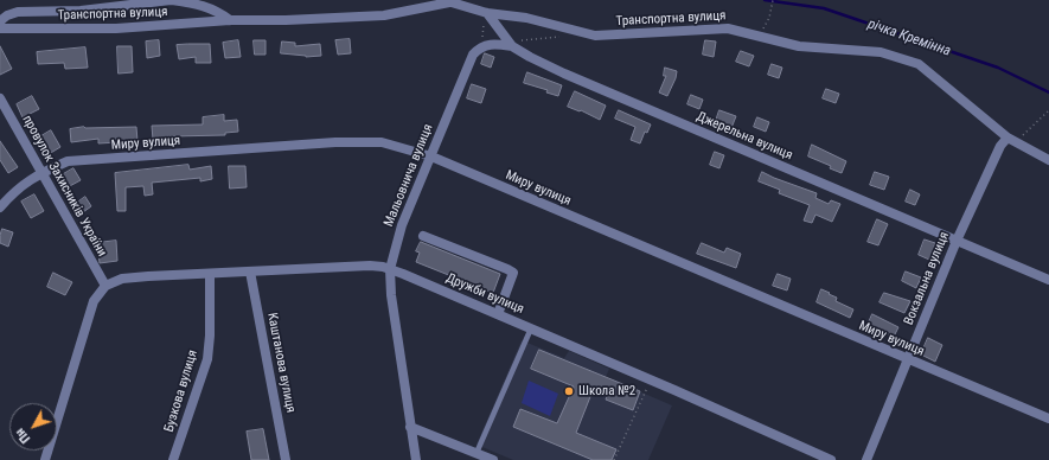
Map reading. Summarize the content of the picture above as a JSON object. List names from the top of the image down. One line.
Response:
{"streets":{"street":["Транспортна вулиця","Джерельна вулиця","Миру вулиця","Мальовнича вулиця","провулок Захисників України","Вокзальна вулиця","Дружби вулиця","Каштанова вулиця","Бузкова вулиця"]},"crossings":[["Транспортна вулиця","Джерельна вулиця"],["Транспортна вулиця","Вокзальна вулиця"],["Джерельна вулиця","Вокзальна вулиця"],["Миру вулиця","Мальовнича вулиця"],["Миру вулиця","провулок Захисників України"],["Миру вулиця","Вокзальна вулиця"],["Мальовнича вулиця","Дружби вулиця"],["провулок Захисників України","Дружби вулиця"],["Дружби вулиця","Каштанова вулиця"],["Дружби вулиця","Бузкова вулиця"]],"water":["річка Кремінна"],"places":["Школа №2"],"north":"bottom left"}
